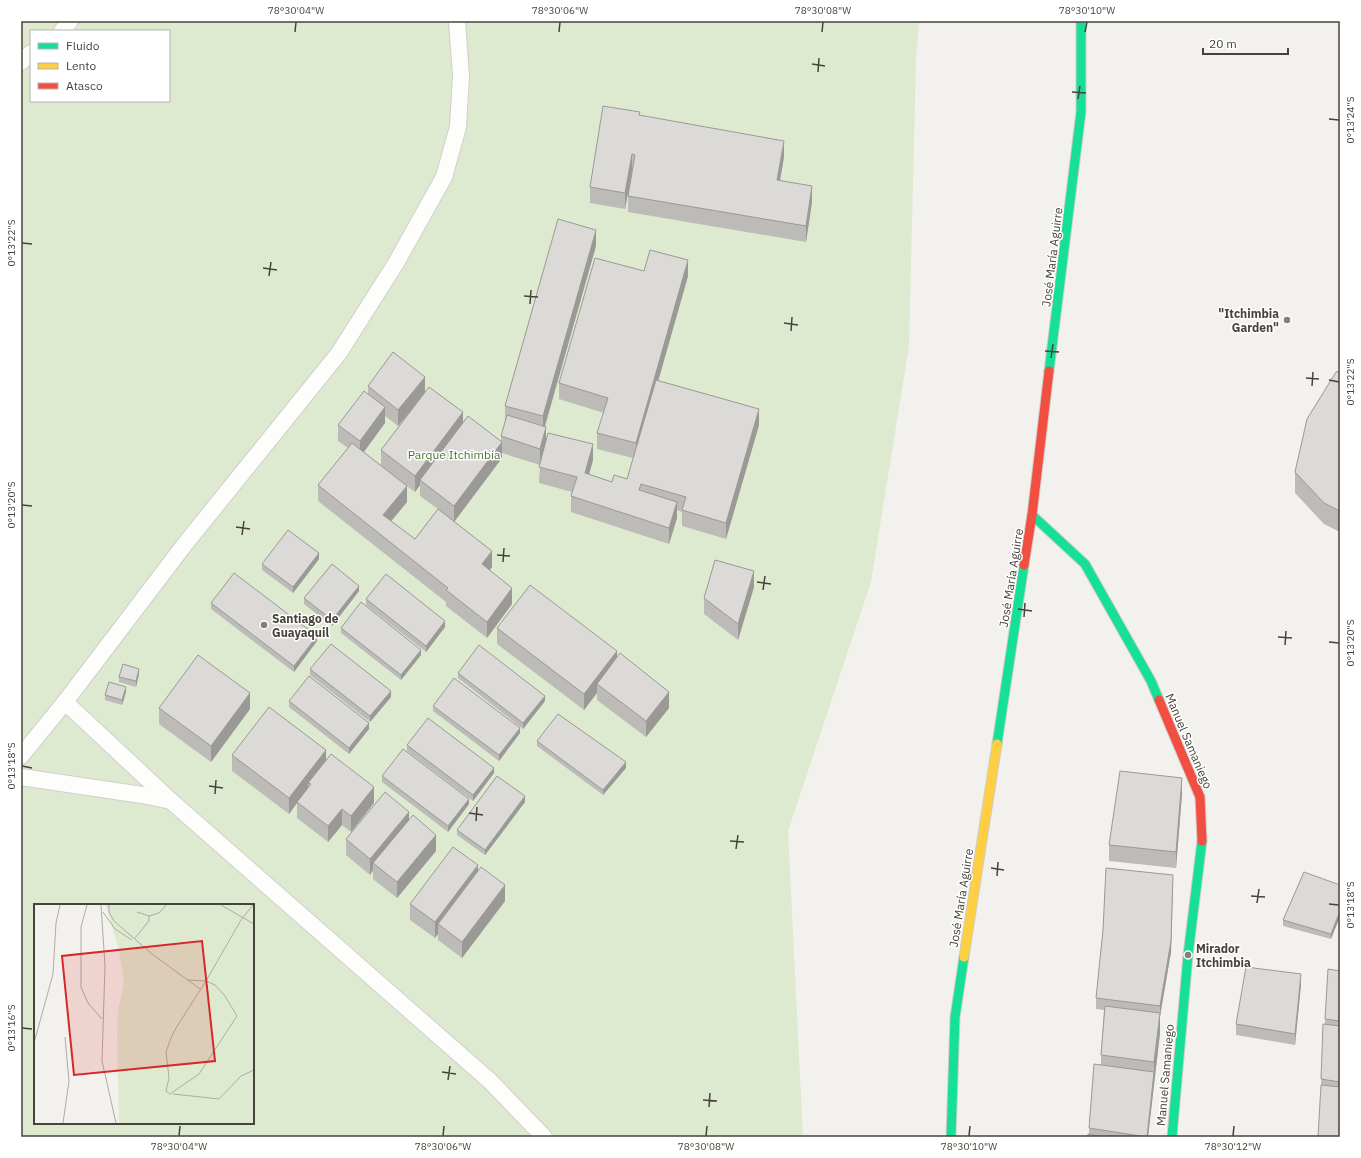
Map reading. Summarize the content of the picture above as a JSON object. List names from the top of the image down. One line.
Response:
{"streets":{"street":["José María Aguirre","Manuel Samaniego"]},"crossings":[["José María Aguirre","Manuel Samaniego"]],"parks":["Parque Itchimbía"],"places":["\"Itchimbia Garden\"","Santiago de Guayaquil","Mirador Itchimbia"],"legend":["Fluido","Lento","Atasco"],"scale_bar":"20 m","coordinates":["78°30'04\"W","78°30'06\"W","78°30'08\"W","78°30'10\"W","0°13'24\"S","0°13'22\"S","0°13'20\"S","0°13'18\"S","0°13'16\"S","78°30'12\"W"]}
